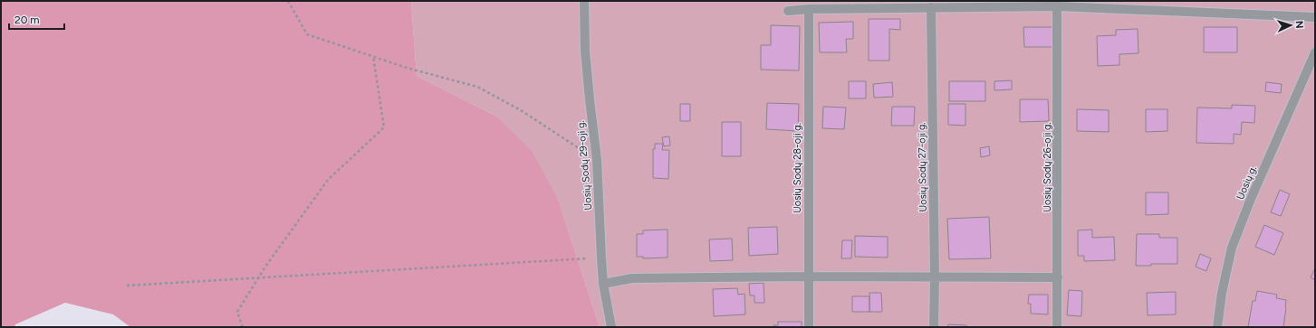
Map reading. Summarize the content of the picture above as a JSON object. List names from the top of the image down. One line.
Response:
{"streets":{"street":["Uosių Sodų 29-oji g.","Uosių Sodų 27-oji g.","Uosių Sodų 26-oji g.","Uosių Sodų 28-oji g.","Uosių g."]},"scale_bar":"20 m","north":"right"}
